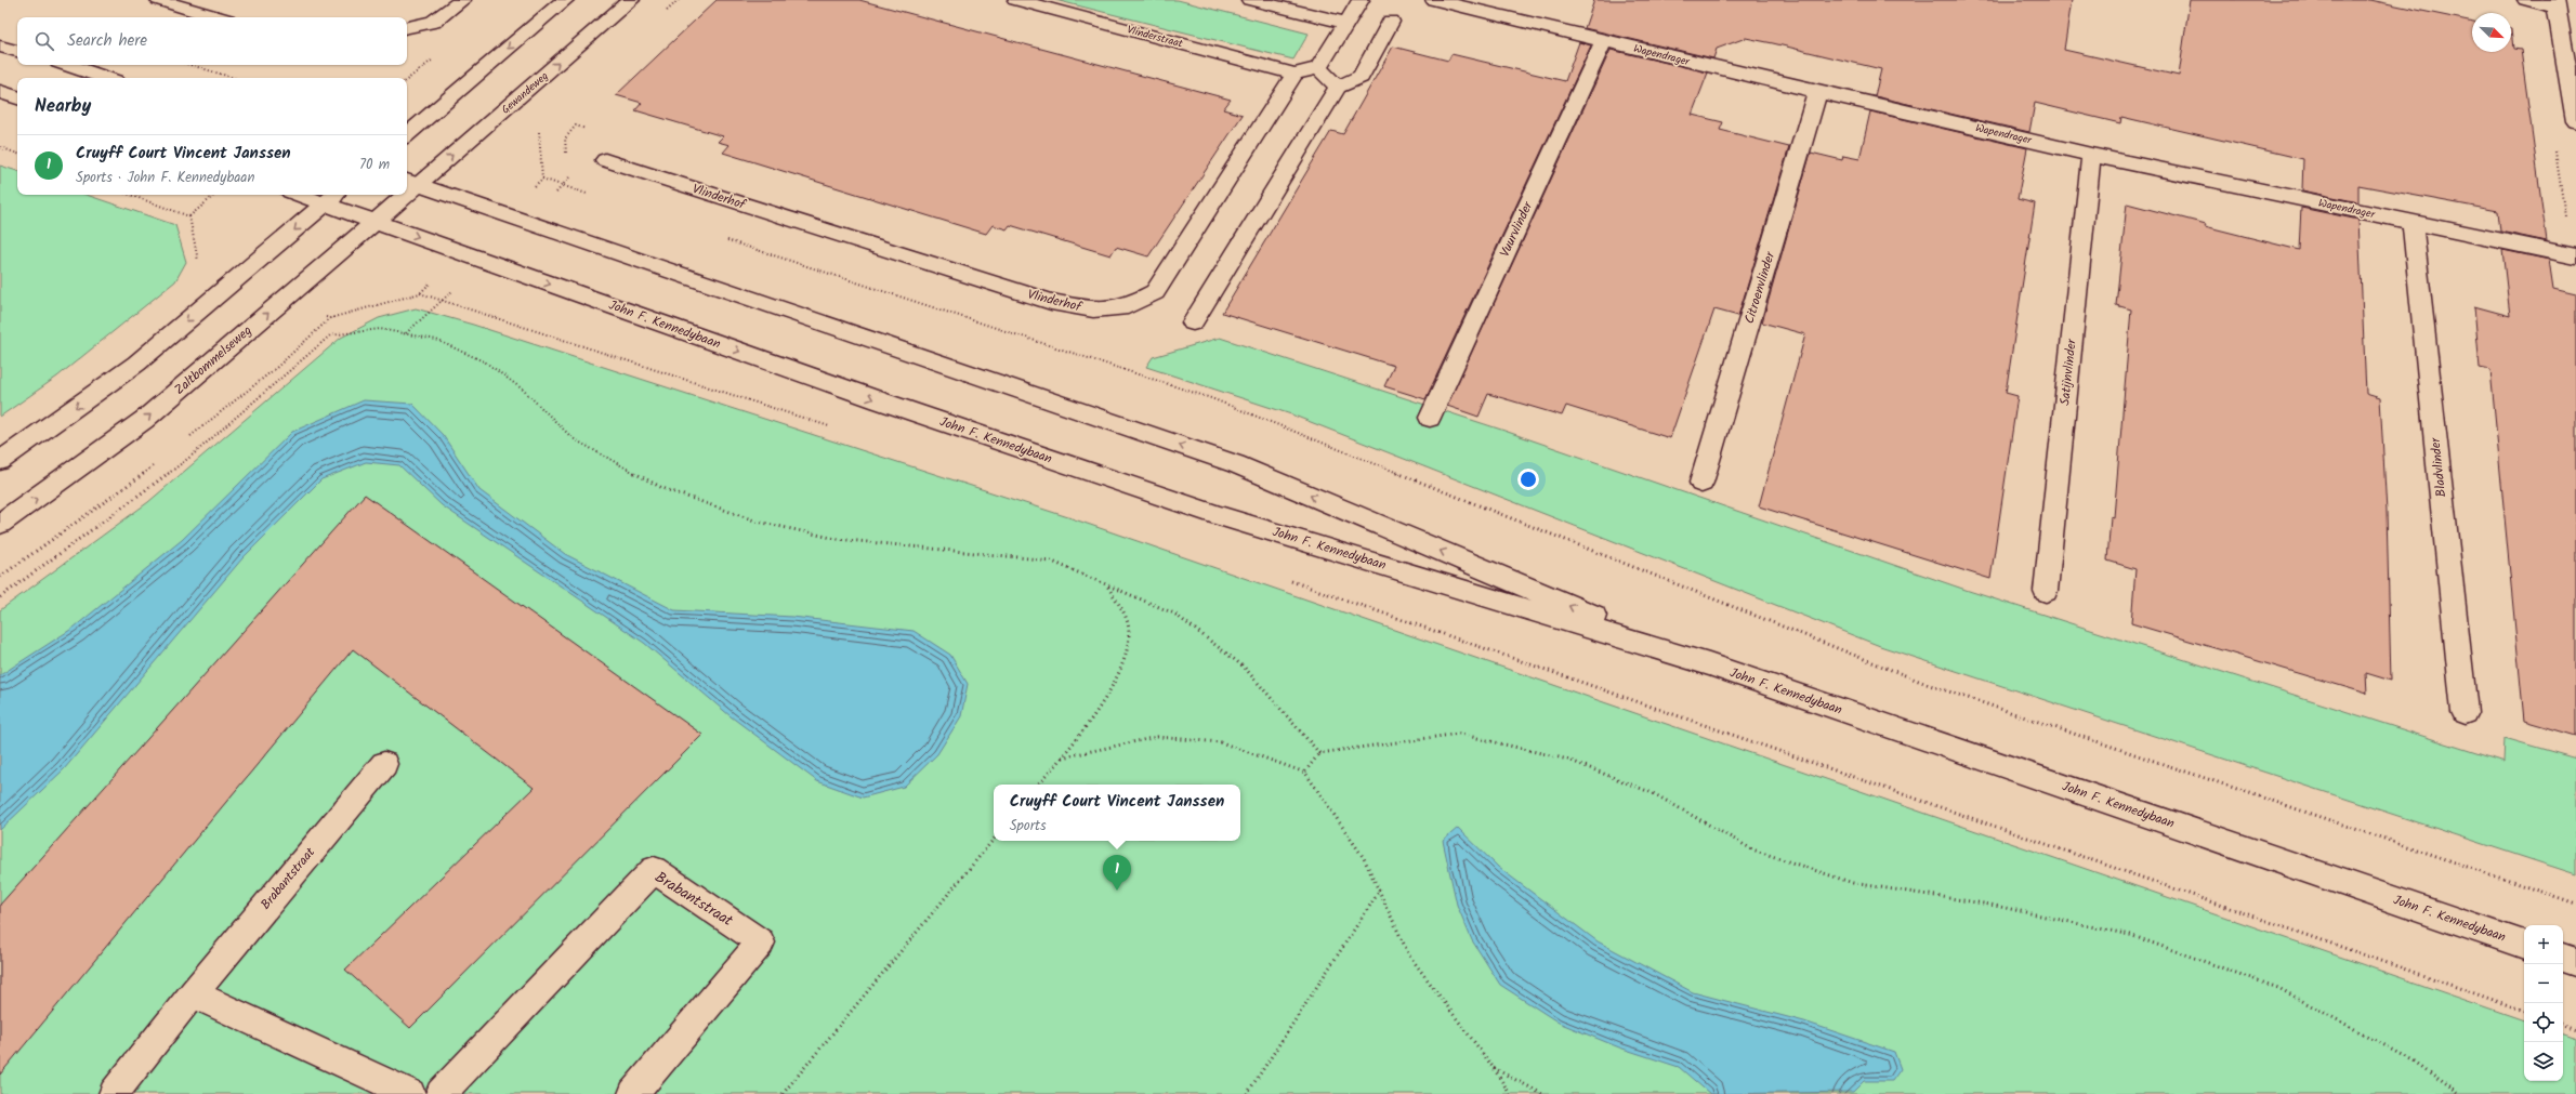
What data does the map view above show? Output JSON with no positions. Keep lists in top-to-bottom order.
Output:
{
  "streets": {
    "street": [
      "Vlinderstraat",
      "Wapendrager",
      "Gewandeweg",
      "Vlinderhof",
      "Vuurvlinder",
      "Citroenvlinder",
      "John F. Kennedybaan",
      "Zaltbommelseweg",
      "Satijnvlinder",
      "Bladvlinder",
      "Brabantstraat"
    ]
  },
  "crossings": [
    ["Vlinderstraat", "Vlinderhof"],
    ["Wapendrager", "Vuurvlinder"],
    ["Wapendrager", "Citroenvlinder"],
    ["Wapendrager", "Satijnvlinder"],
    ["Wapendrager", "Bladvlinder"],
    ["Gewandeweg", "John F. Kennedybaan"],
    ["John F. Kennedybaan", "Zaltbommelseweg"]
  ],
  "north": "bottom right",
  "page": {
    "search": "Search here",
    "heading": "Nearby",
    "list": [
      {
        "mark": "1",
        "name": "Cruyff Court Vincent Janssen",
        "note": "Sports · John F. Kennedybaan",
        "value": "70 m"
      }
    ],
    "popup": ["Cruyff Court Vincent Janssen", "Sports"],
    "pins": "1",
    "map_buttons": ["+", "−"]
  }
}
